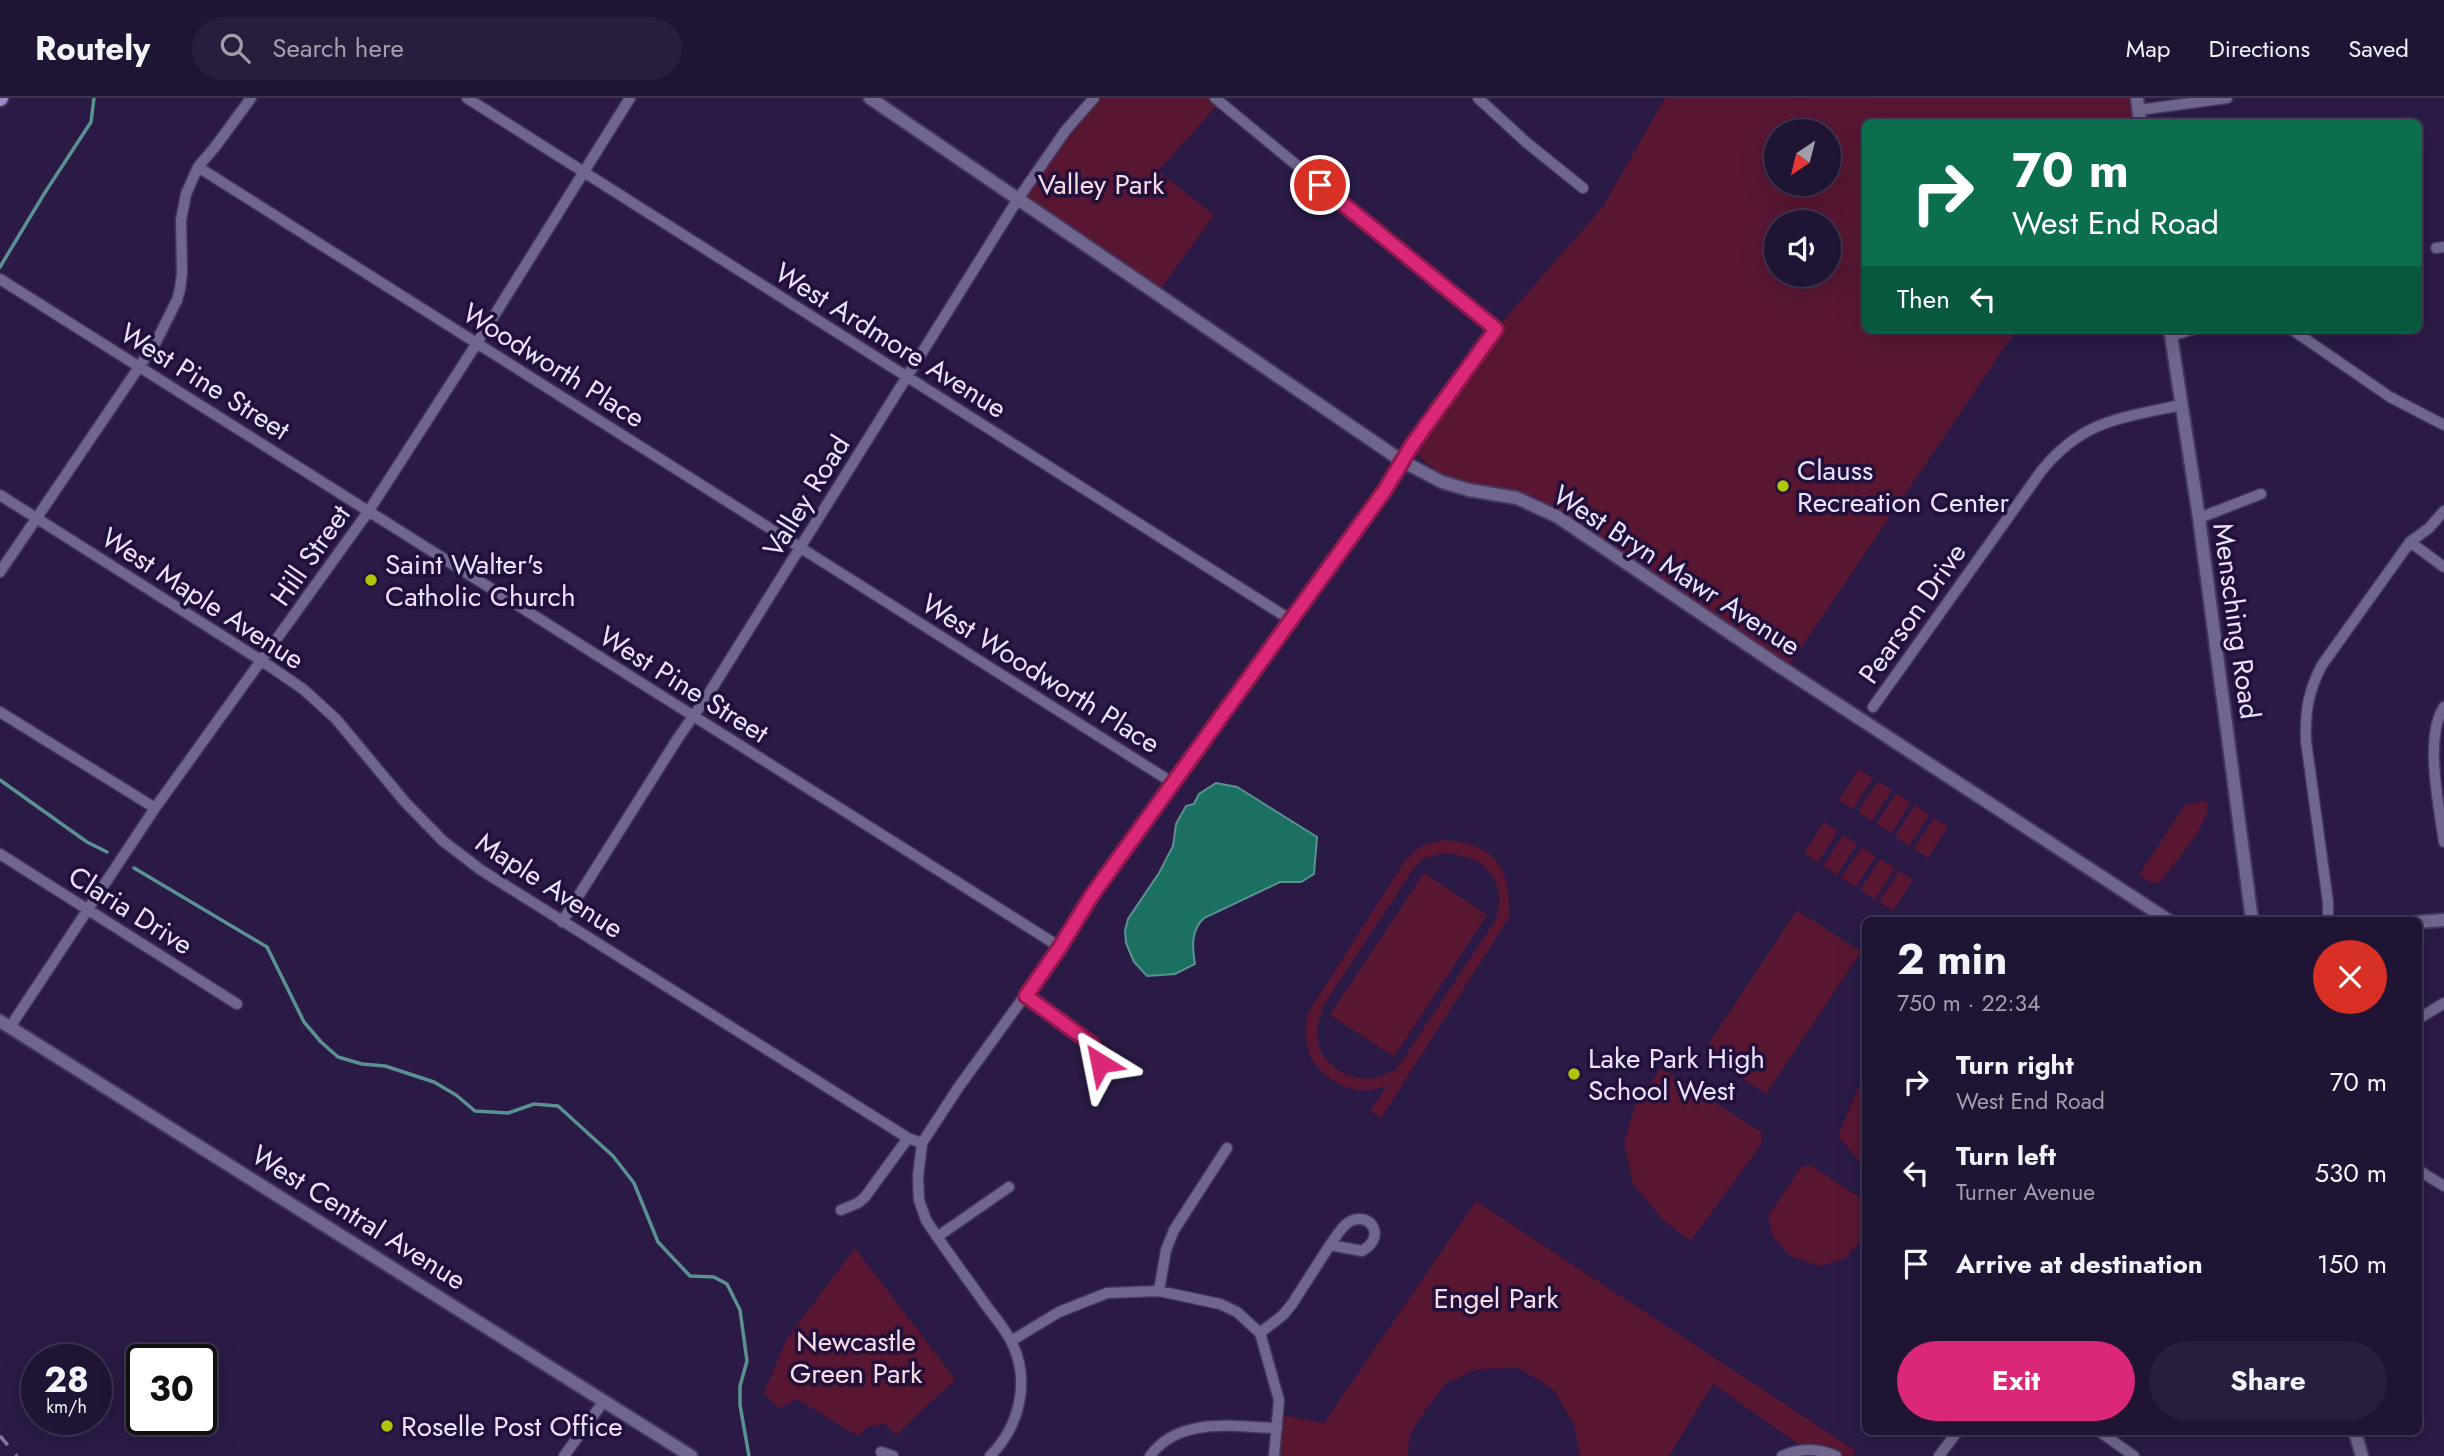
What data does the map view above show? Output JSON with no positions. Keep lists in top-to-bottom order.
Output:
{
  "streets": {
    "street": [
      "West Ardmore Avenue",
      "Woodworth Place",
      "West Pine Street",
      "Valley Road",
      "Hill Street",
      "West Bryn Mawr Avenue",
      "West Maple Avenue",
      "Pearson Drive",
      "Mensching Road",
      "West Woodworth Place",
      "Maple Avenue",
      "Claria Drive",
      "West Central Avenue"
    ]
  },
  "crossings": [
    ["West Ardmore Avenue", "Valley Road"],
    ["West Ardmore Avenue", "Hill Street"],
    ["Woodworth Place", "Valley Road"],
    ["Woodworth Place", "Hill Street"],
    ["Woodworth Place", "West Woodworth Place"],
    ["West Pine Street", "Valley Road"],
    ["West Pine Street", "Hill Street"],
    ["Valley Road", "West Bryn Mawr Avenue"],
    ["Valley Road", "Maple Avenue"],
    ["Hill Street", "West Maple Avenue"],
    ["Hill Street", "Claria Drive"],
    ["Hill Street", "West Central Avenue"],
    ["West Maple Avenue", "Maple Avenue"],
    ["Pearson Drive", "Mensching Road"]
  ],
  "parks": ["Valley Park", "Engel Park", "Newcastle Green Park"],
  "places": [
    "Clauss Recreation Center",
    "Saint Walter's Catholic Church",
    "Lake Park High School West",
    "Roselle Post Office"
  ],
  "north": "bottom left",
  "page": {
    "header": "Routely",
    "search": "Search here",
    "nav": ["Map", "Directions", "Saved"],
    "turn": ["70 m", "West End Road"],
    "then": "Then",
    "heading": ["2 min", "750 m · 22:34"],
    "list": [
      {
        "name": "Turn right",
        "note": "West End Road",
        "value": "70 m"
      },
      {
        "name": "Turn left",
        "note": "Turner Avenue",
        "value": "530 m"
      },
      {
        "name": "Arrive at destination",
        "value": "150 m"
      }
    ],
    "buttons": ["Exit", "Share"],
    "speed": "28 km/h",
    "limit": "30"
  }
}
